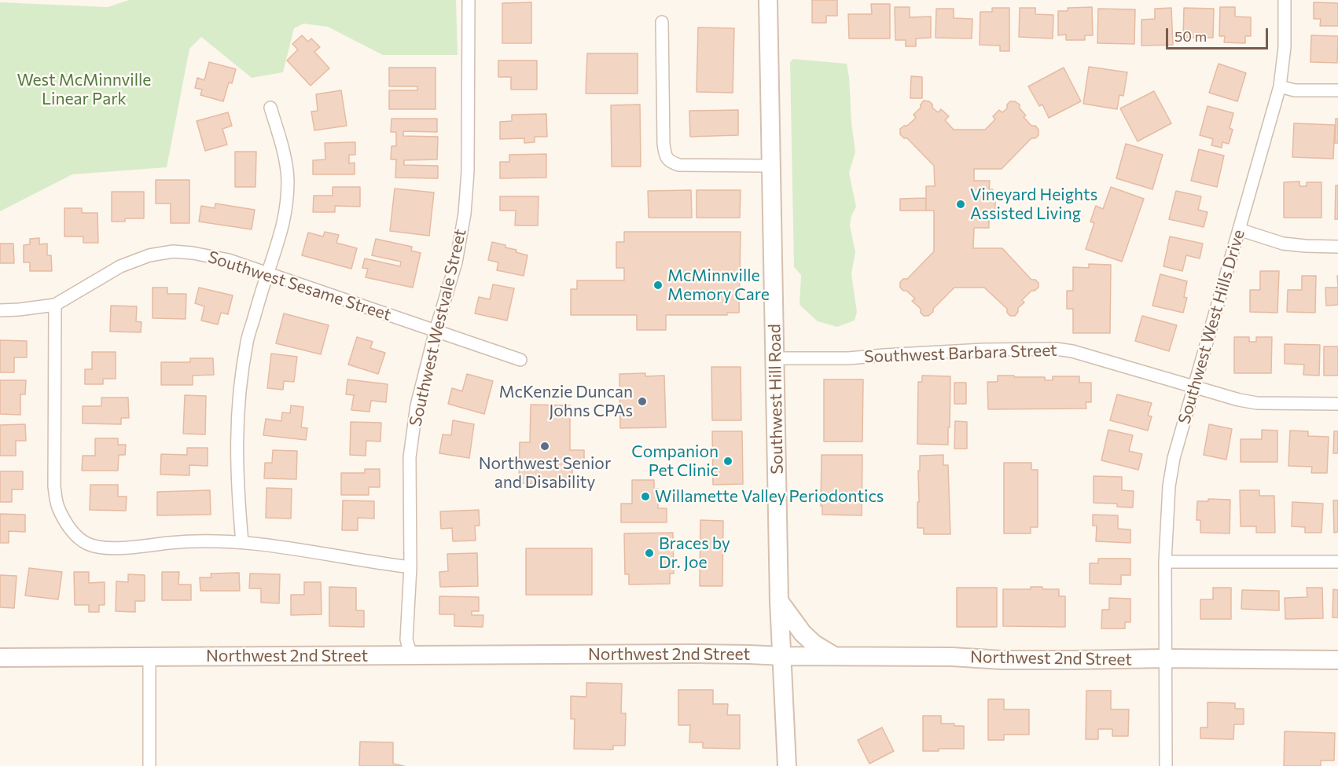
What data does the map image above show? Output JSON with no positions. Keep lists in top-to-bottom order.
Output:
{
  "streets": {
    "street": [
      "Southwest Sesame Street",
      "Southwest West Hills Drive",
      "Southwest Westvale Street",
      "Southwest Barbara Street",
      "Southwest Hill Road",
      "Northwest 2nd Street"
    ]
  },
  "crossings": [
    ["Southwest Sesame Street", "Southwest Westvale Street"],
    ["Southwest West Hills Drive", "Southwest Barbara Street"],
    ["Southwest West Hills Drive", "Northwest 2nd Street"],
    ["Southwest Westvale Street", "Northwest 2nd Street"],
    ["Southwest Barbara Street", "Southwest Hill Road"],
    ["Southwest Hill Road", "Northwest 2nd Street"]
  ],
  "parks": ["West McMinnville Linear Park"],
  "places": [
    "Vineyard Heights Assisted Living",
    "McMinnville Memory Care",
    "McKenzie Duncan Johns CPAs",
    "Northwest Senior and Disability",
    "Companion Pet Clinic",
    "Willamette Valley Periodontics",
    "Braces by Dr. Joe"
  ],
  "scale_bar": "50 m"
}
